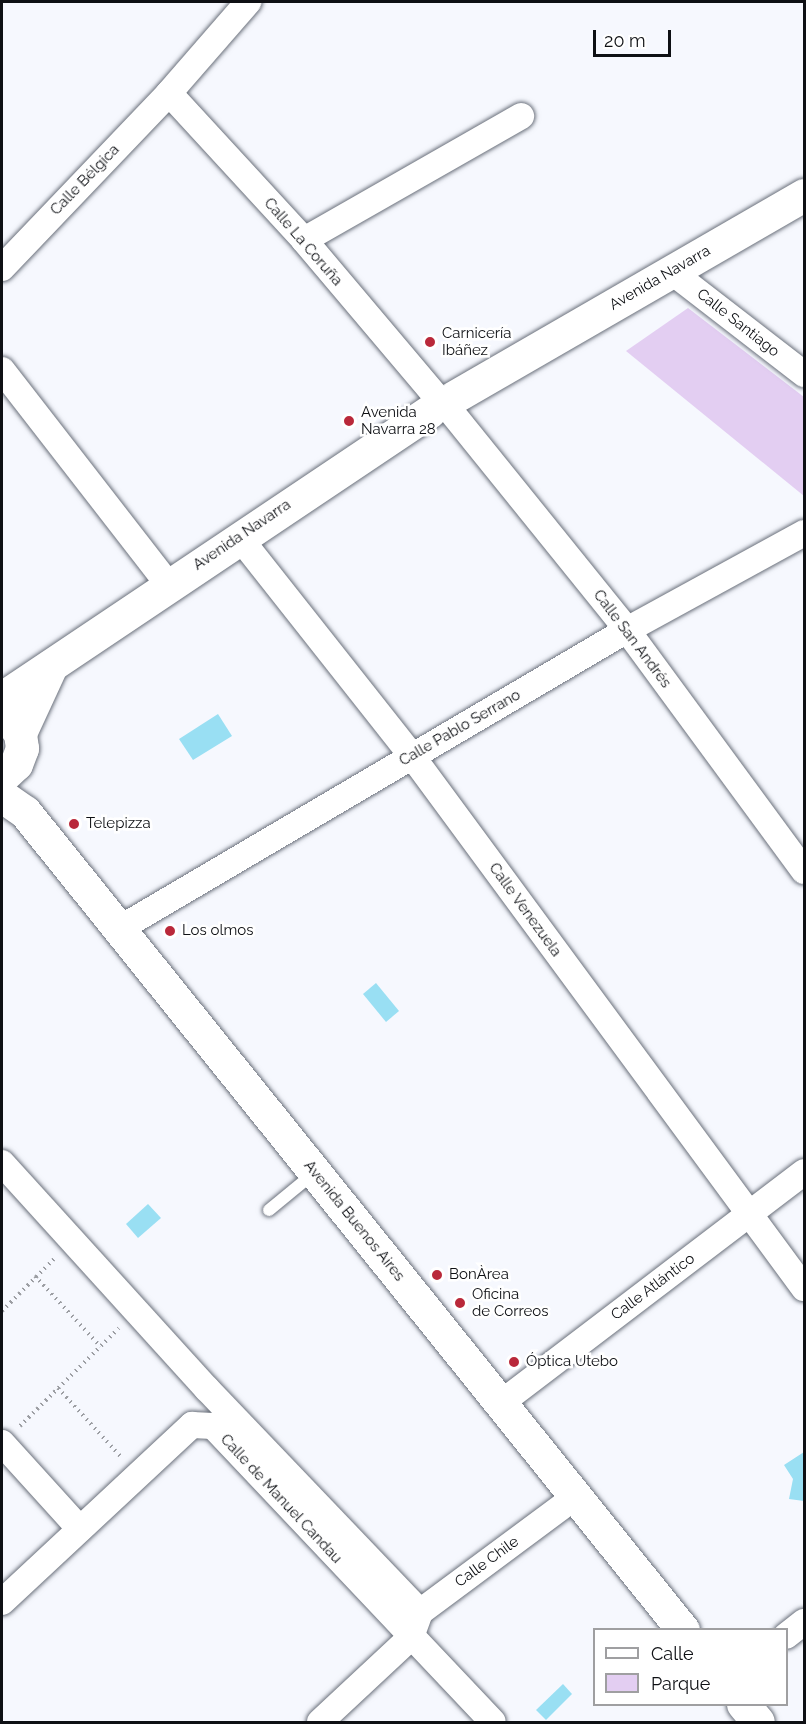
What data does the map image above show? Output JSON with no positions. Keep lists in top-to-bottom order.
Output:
{
  "streets": {
    "street": [
      "Calle Bélgica",
      "Calle La Coruña",
      "Avenida Navarra",
      "Calle Santiago",
      "Calle San Andrés",
      "Calle Pablo Serrano",
      "Calle Venezuela",
      "Avenida Buenos Aires",
      "Calle Atlántico",
      "Calle de Manuel Candau",
      "Calle Chile"
    ]
  },
  "crossings": [
    ["Calle Bélgica", "Calle La Coruña"],
    ["Calle La Coruña", "Avenida Navarra"],
    ["Calle La Coruña", "Calle San Andrés"],
    ["Avenida Navarra", "Calle Santiago"],
    ["Avenida Navarra", "Calle San Andrés"],
    ["Avenida Navarra", "Calle Venezuela"],
    ["Calle San Andrés", "Calle Pablo Serrano"],
    ["Calle Pablo Serrano", "Calle Venezuela"],
    ["Calle Pablo Serrano", "Avenida Buenos Aires"],
    ["Calle Venezuela", "Calle Atlántico"],
    ["Avenida Buenos Aires", "Calle Atlántico"],
    ["Avenida Buenos Aires", "Calle Chile"]
  ],
  "places": [
    "Carnicería Ibáñez",
    "Avenida Navarra 28",
    "Telepizza",
    "Los olmos",
    "BonÀrea",
    "Oficina de Correos",
    "Óptica Utebo"
  ],
  "legend": ["Calle", "Parque"],
  "scale_bar": "20 m"
}
